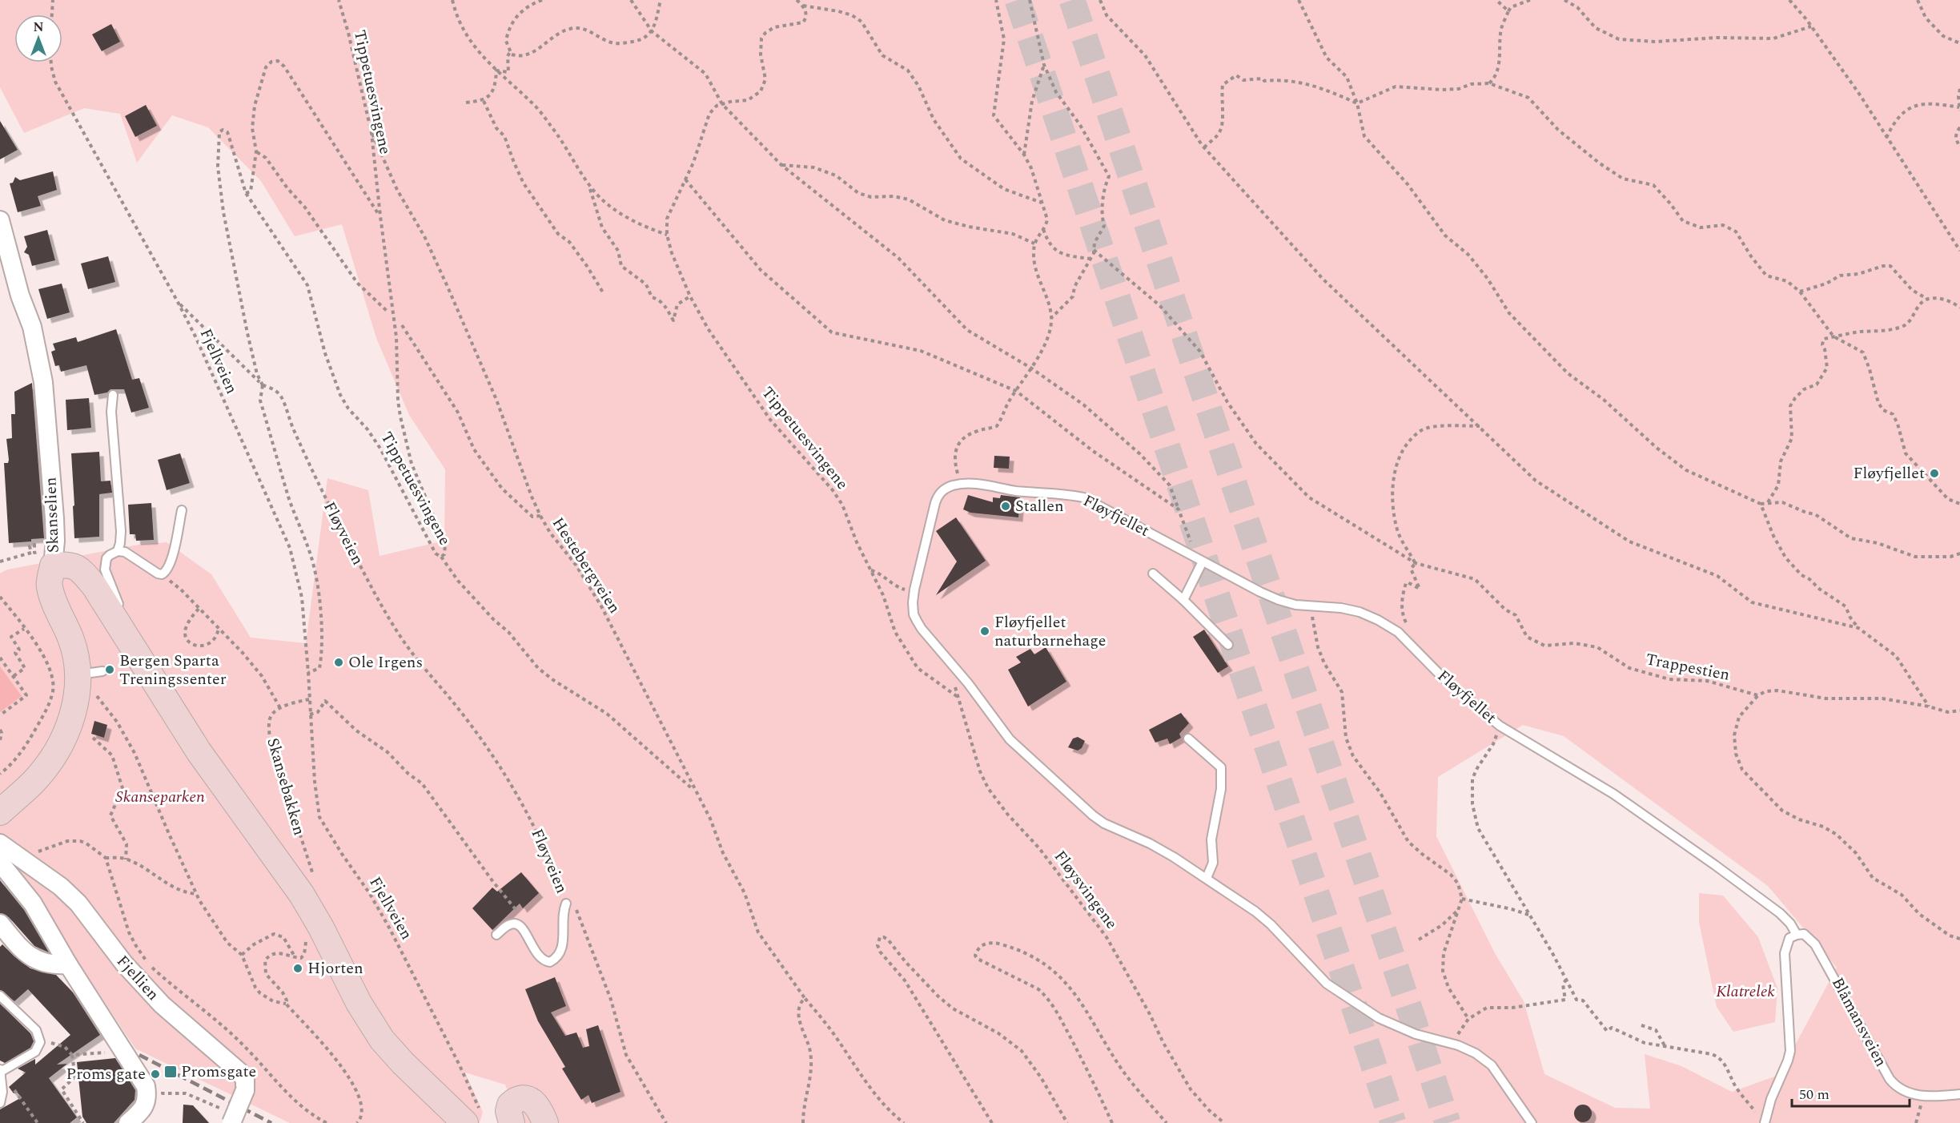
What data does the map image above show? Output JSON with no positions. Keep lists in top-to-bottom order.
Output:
{
  "streets": {
    "street": ["Skanselien", "Fjellien"],
    "lane": ["Fløyfjellet", "Fløyveien", "Blåmansveien"],
    "path": [
      "Tippetuesvingene",
      "Fjellveien",
      "Hestebergveien",
      "Trappestien",
      "Skansebakken",
      "Fløysvingene"
    ]
  },
  "crossings": [
    ["Tippetuesvingene", "Fløyveien"],
    ["Tippetuesvingene", "Hestebergveien"],
    ["Tippetuesvingene", "Fløysvingene"],
    ["Fjellveien", "Fløyveien"],
    ["Fløyfjellet", "Fløysvingene"],
    ["Fløyfjellet", "Blåmansveien"]
  ],
  "parks": ["Skanseparken", "Klatrelek"],
  "places": {
    "other": [
      "Fløyfjellet",
      "Stallen",
      "Fløyfjellet naturbarnehage",
      "Ole Irgens",
      "Bergen Sparta Treningssenter",
      "Hjorten",
      "Proms gate"
    ],
    "transit": ["Promsgate"]
  },
  "scale_bar": "50 m",
  "north": "top"
}
